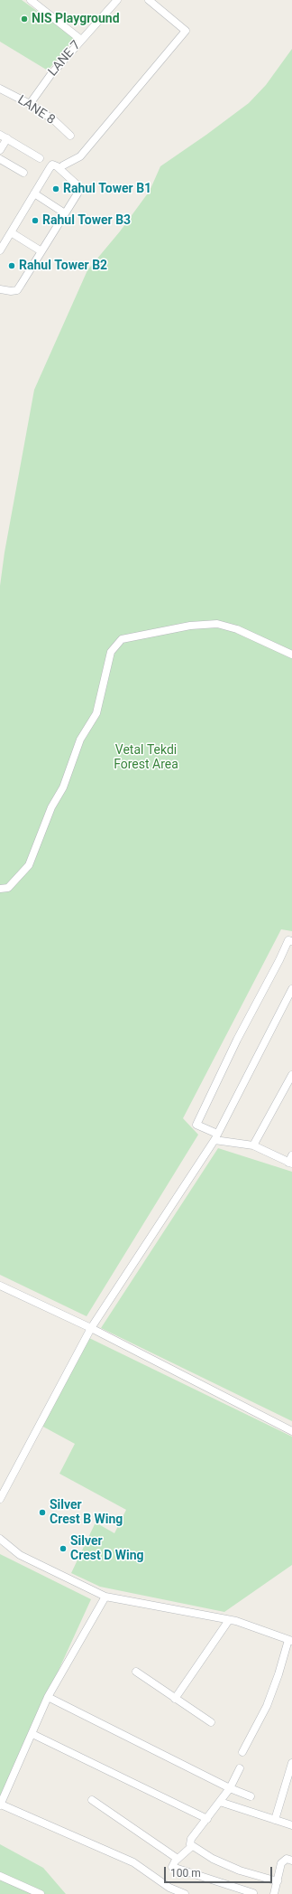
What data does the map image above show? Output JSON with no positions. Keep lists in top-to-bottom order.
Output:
{
  "streets": {
    "street": ["LANE 7", "LANE 8"]
  },
  "crossings": [
    ["LANE 7", "LANE 8"]
  ],
  "parks": ["Vetal Tekdi Forest Area"],
  "places": [
    "NIS Playground",
    "Rahul Tower B1",
    "Rahul Tower B3",
    "Rahul Tower B2",
    "Silver Crest B Wing",
    "Silver Crest D Wing"
  ],
  "scale_bar": "100 m"
}
